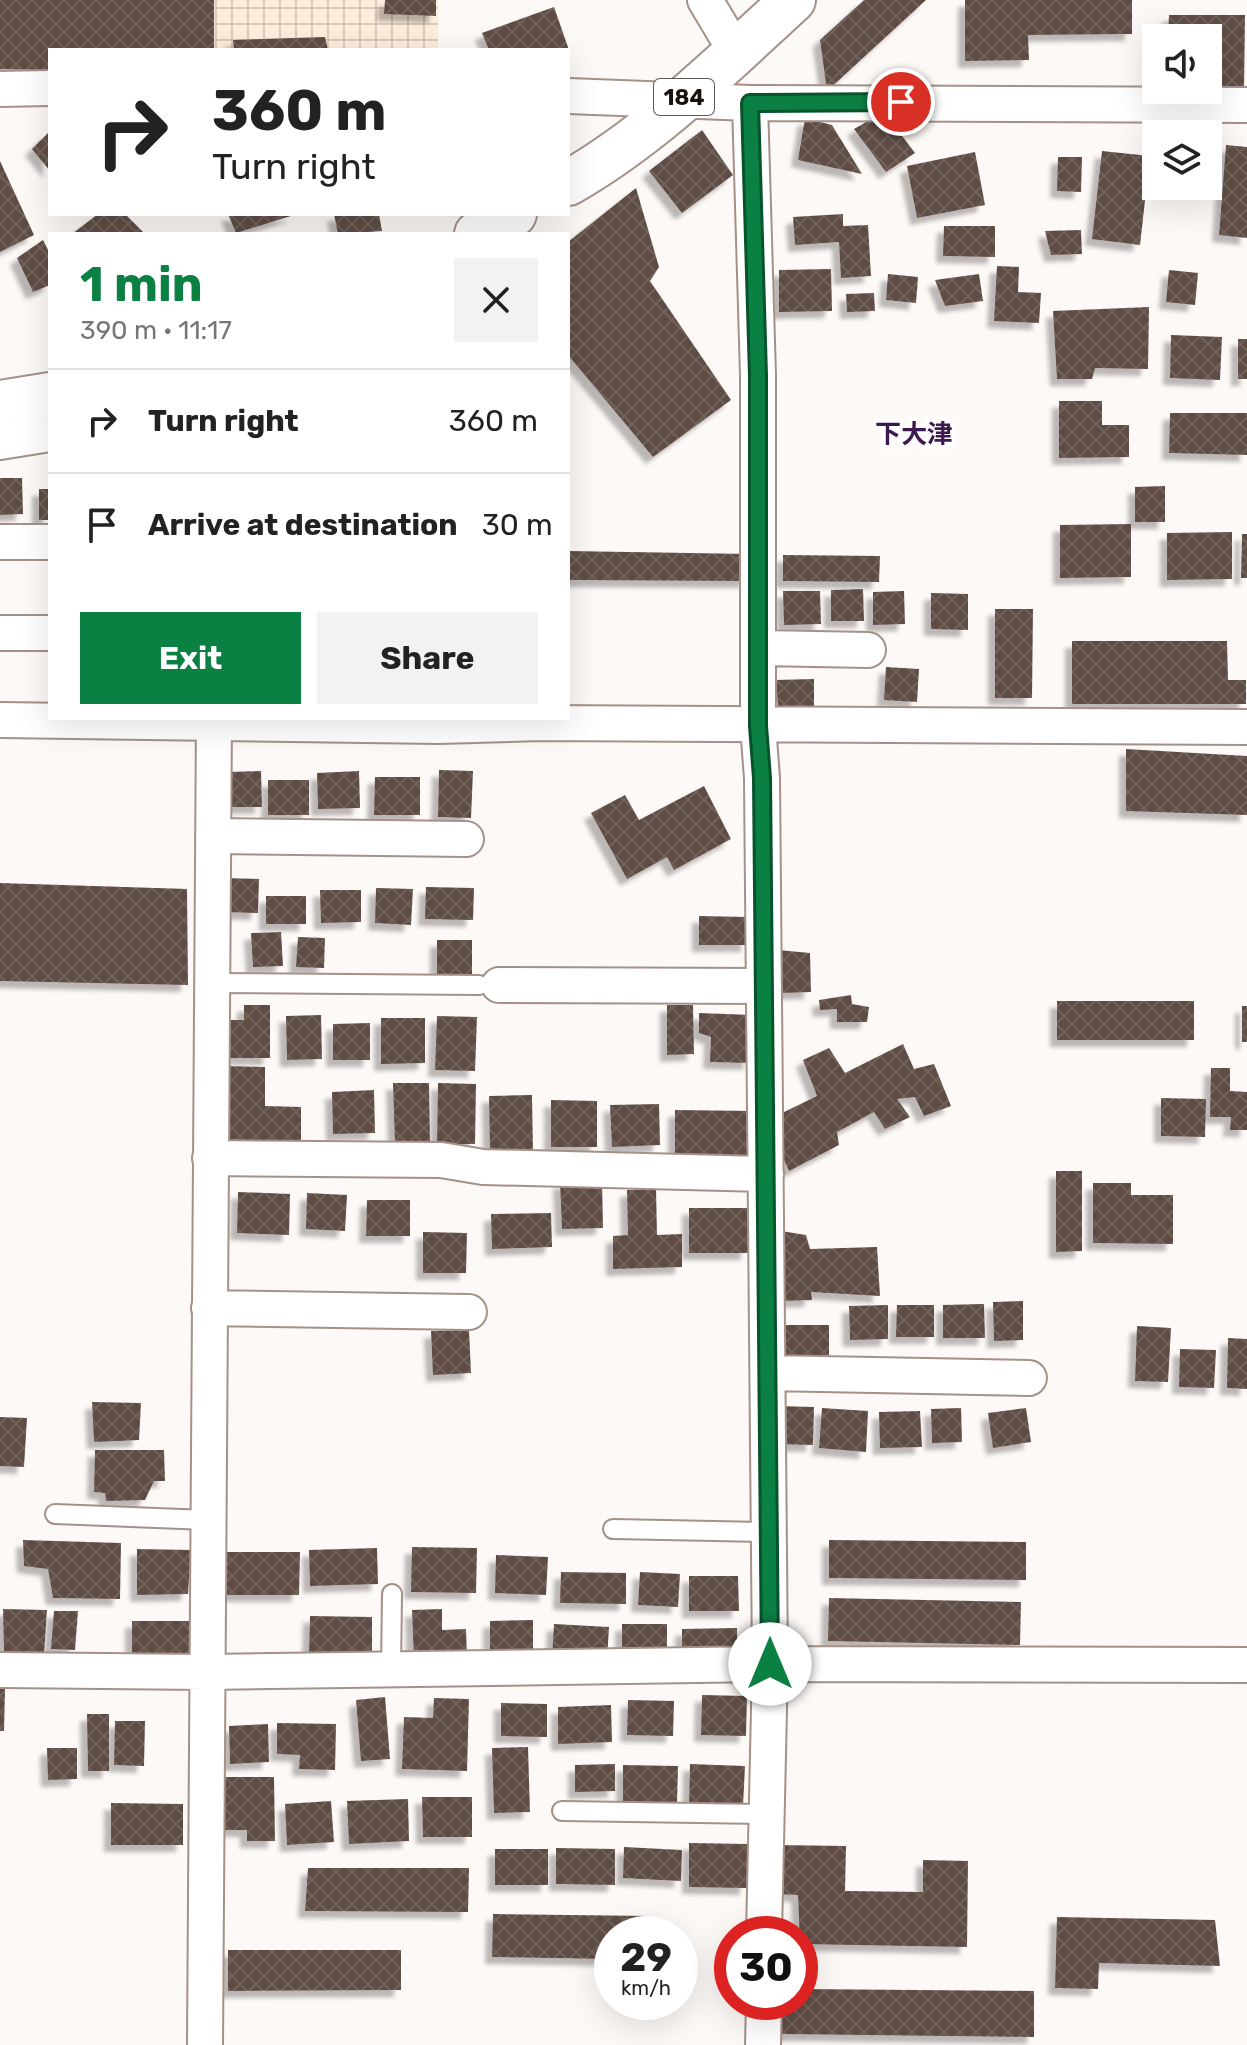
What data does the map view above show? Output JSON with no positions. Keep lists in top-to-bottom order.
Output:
{
  "streets": {
    "highway": ["184"]
  },
  "districts": ["下大津"],
  "page": {
    "turn": ["360 m", "Turn right"],
    "heading": ["1 min", "390 m · 11:17"],
    "list": [
      {
        "name": "Turn right",
        "value": "360 m"
      },
      {
        "name": "Arrive at destination",
        "value": "30 m"
      }
    ],
    "buttons": ["Exit", "Share"],
    "speed": "29 km/h",
    "limit": "30"
  }
}
